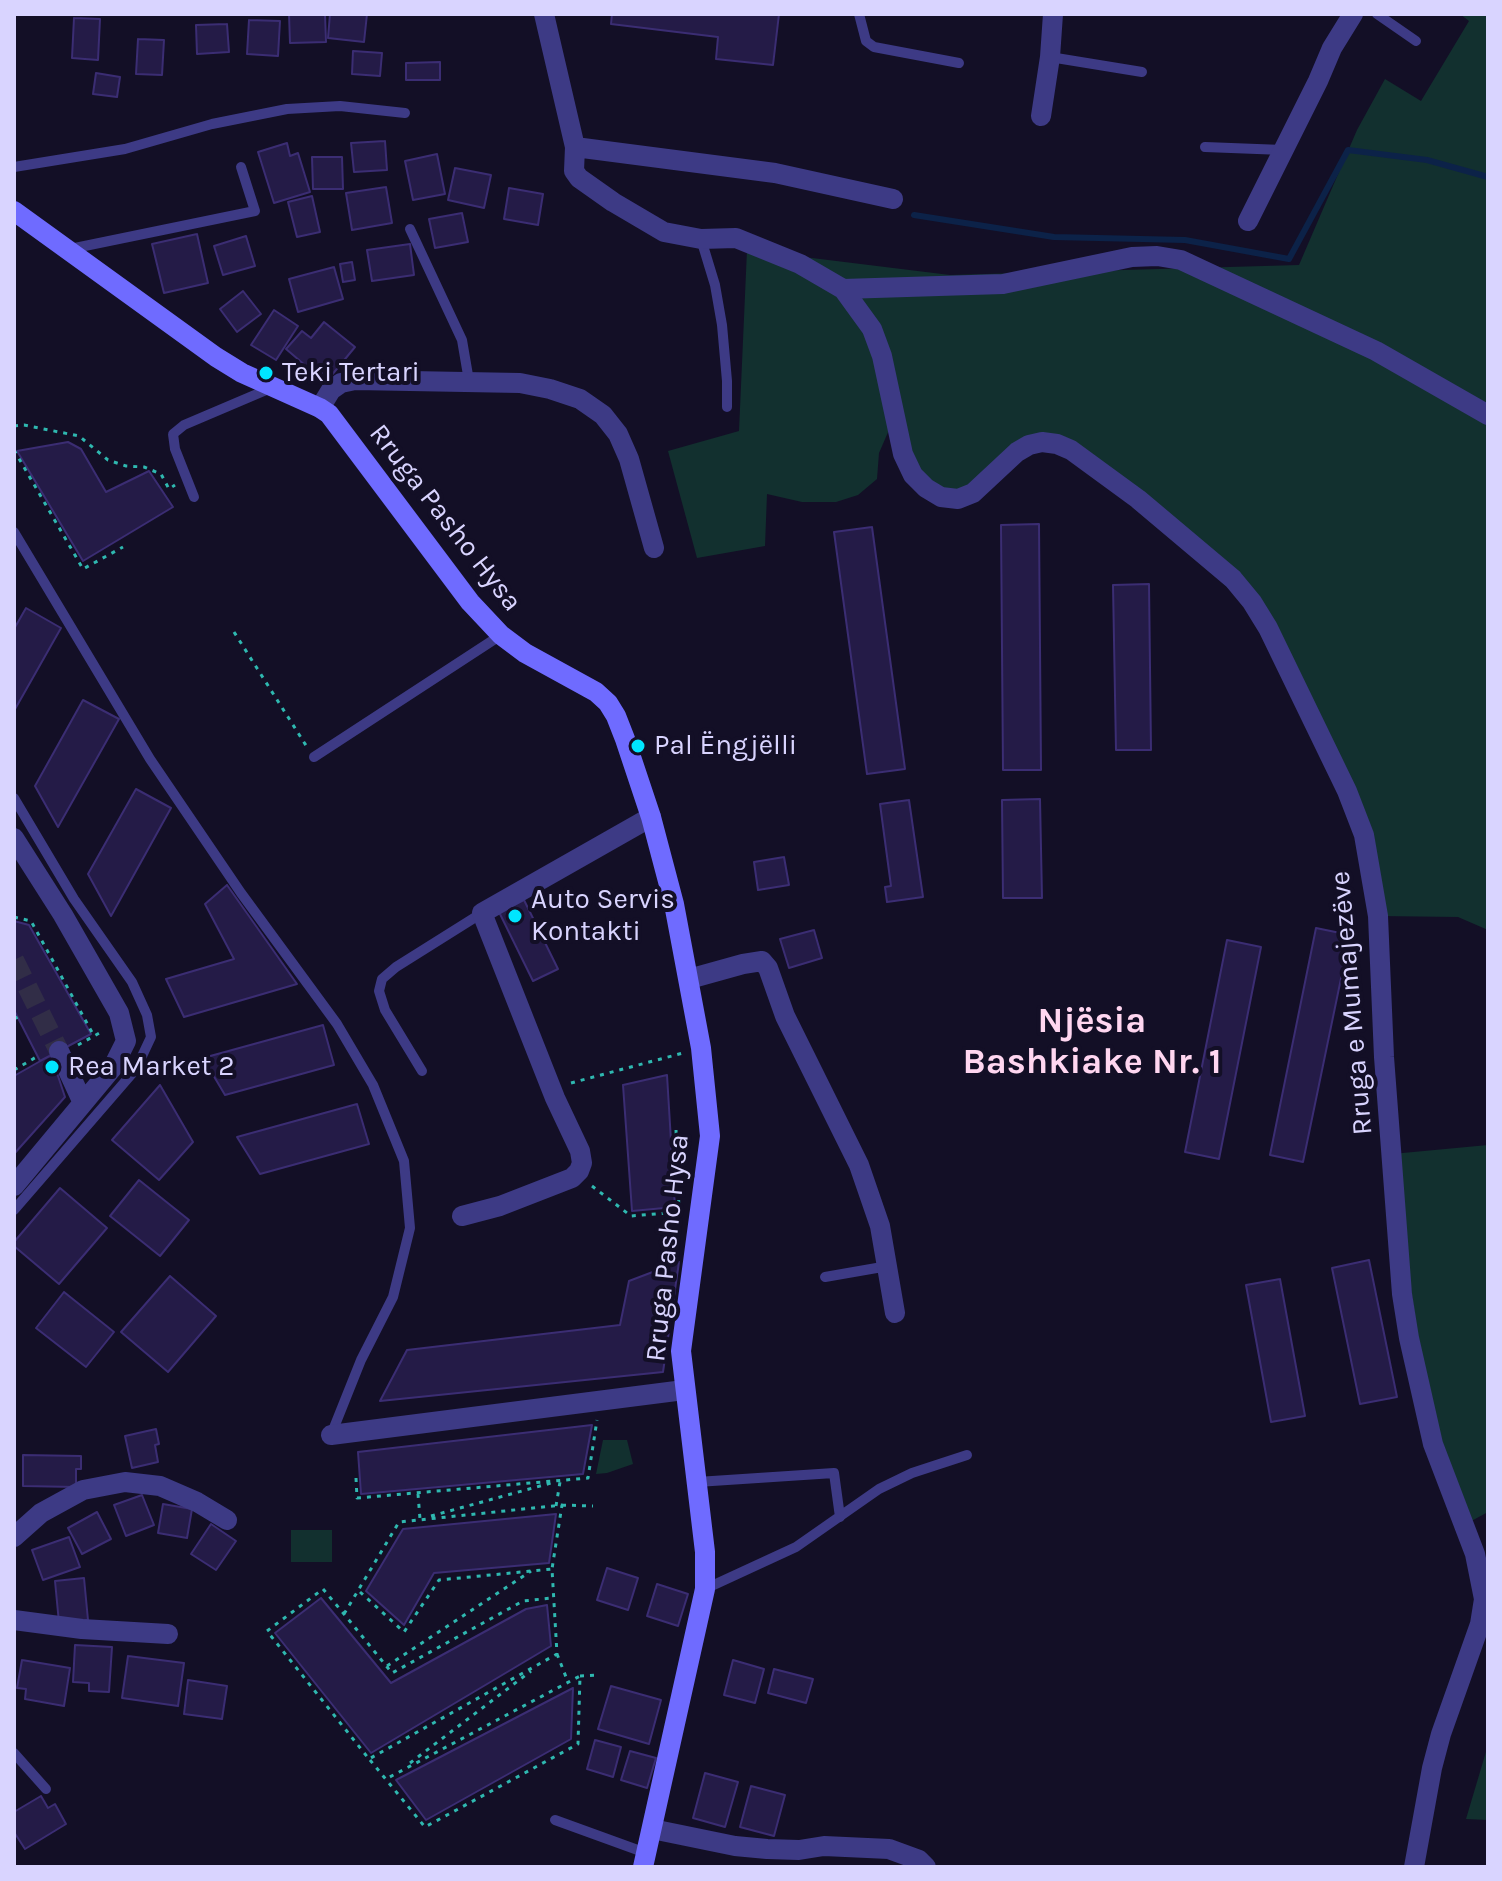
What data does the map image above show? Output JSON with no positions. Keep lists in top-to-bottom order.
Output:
{
  "streets": {
    "main road": ["Rruga Pasho Hysa"],
    "street": ["Rruga e Mumajezëve"]
  },
  "districts": ["Njësia Bashkiake Nr. 1"],
  "places": [
    "Teki Tertari",
    "Pal Ëngjëlli",
    "Auto Servis Kontakti",
    "Rea Market 2"
  ]
}
